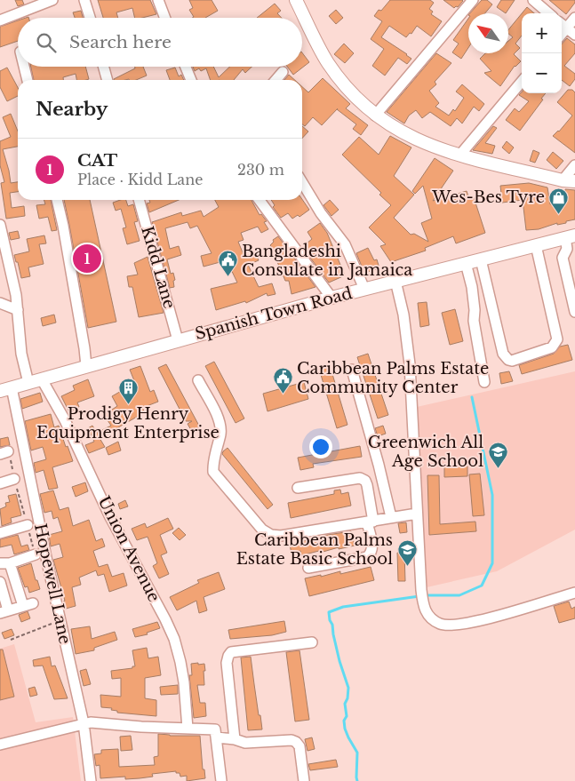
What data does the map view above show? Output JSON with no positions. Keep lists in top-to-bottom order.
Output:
{
  "streets": {
    "main road": ["Spanish Town Road"],
    "street": ["Kidd Lane", "Union Avenue", "Hopewell Lane"]
  },
  "crossings": [
    ["Kidd Lane", "Spanish Town Road"],
    ["Spanish Town Road", "Union Avenue"],
    ["Spanish Town Road", "Hopewell Lane"]
  ],
  "places": {
    "shop": ["Wes-Bes Tyre"],
    "public building": ["Bangladeshi Consulate in Jamaica", "Caribbean Palms Estate Community Center"],
    "building": ["Prodigy Henry Equipment Enterprise"],
    "school or university": ["Greenwich All Age School", "Caribbean Palms Estate Basic School"]
  },
  "north": "top left",
  "page": {
    "map_buttons": ["+", "−"],
    "search": "Search here",
    "heading": "Nearby",
    "list": [
      {
        "mark": "1",
        "name": "CAT",
        "note": "Place · Kidd Lane",
        "value": "230 m"
      }
    ],
    "pins": "1"
  }
}
